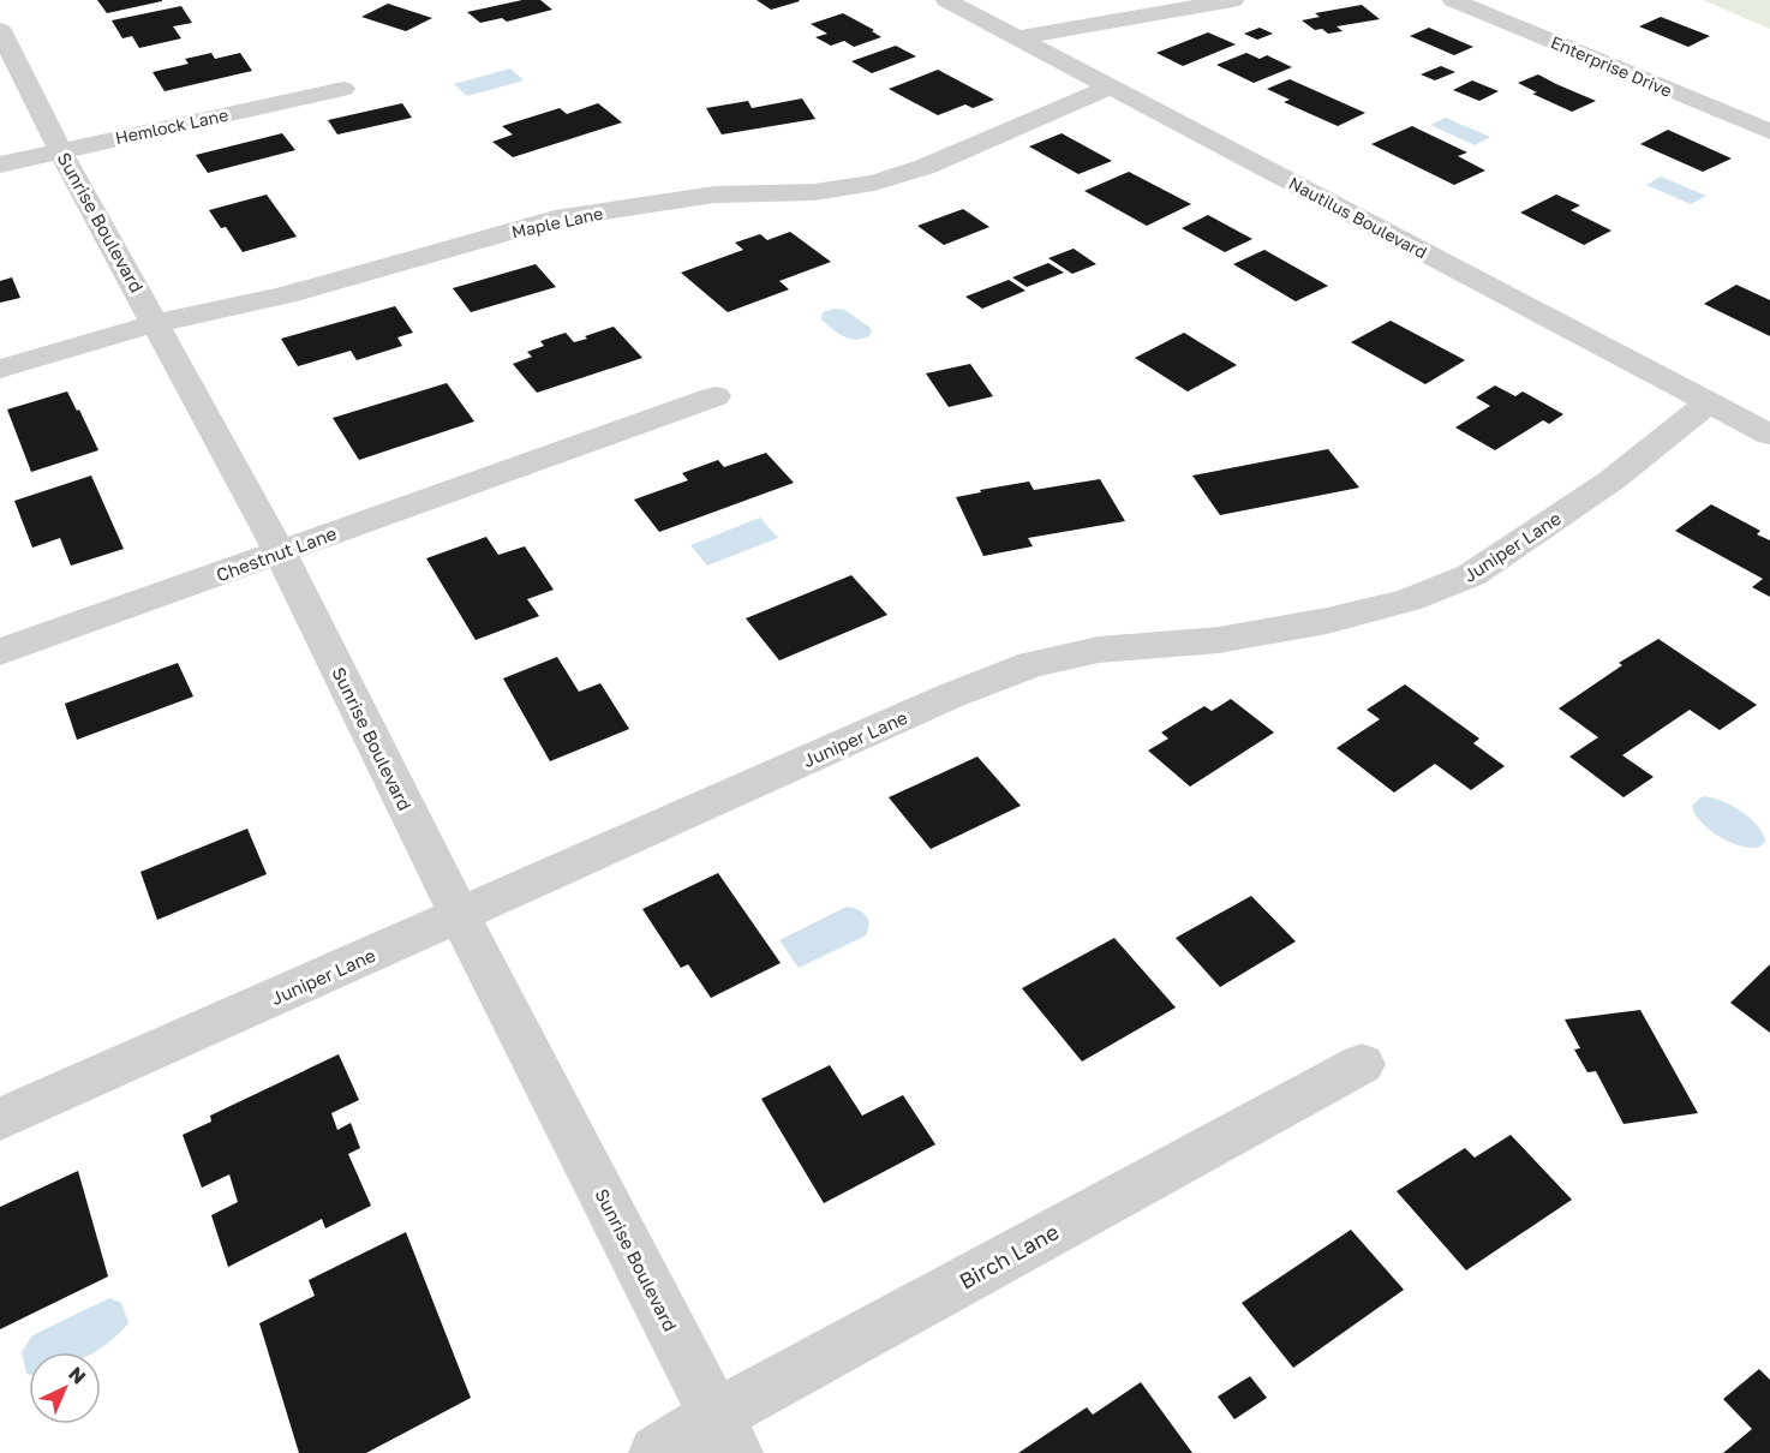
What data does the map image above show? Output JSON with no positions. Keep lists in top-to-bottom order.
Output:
{
  "streets": {
    "street": [
      "Enterprise Drive",
      "Hemlock Lane",
      "Nautilus Boulevard",
      "Sunrise Boulevard",
      "Maple Lane",
      "Juniper Lane",
      "Chestnut Lane",
      "Birch Lane"
    ]
  },
  "crossings": [
    ["Hemlock Lane", "Sunrise Boulevard"],
    ["Nautilus Boulevard", "Maple Lane"],
    ["Nautilus Boulevard", "Juniper Lane"],
    ["Sunrise Boulevard", "Maple Lane"],
    ["Sunrise Boulevard", "Juniper Lane"],
    ["Sunrise Boulevard", "Chestnut Lane"],
    ["Sunrise Boulevard", "Birch Lane"]
  ],
  "north": "top right"
}
